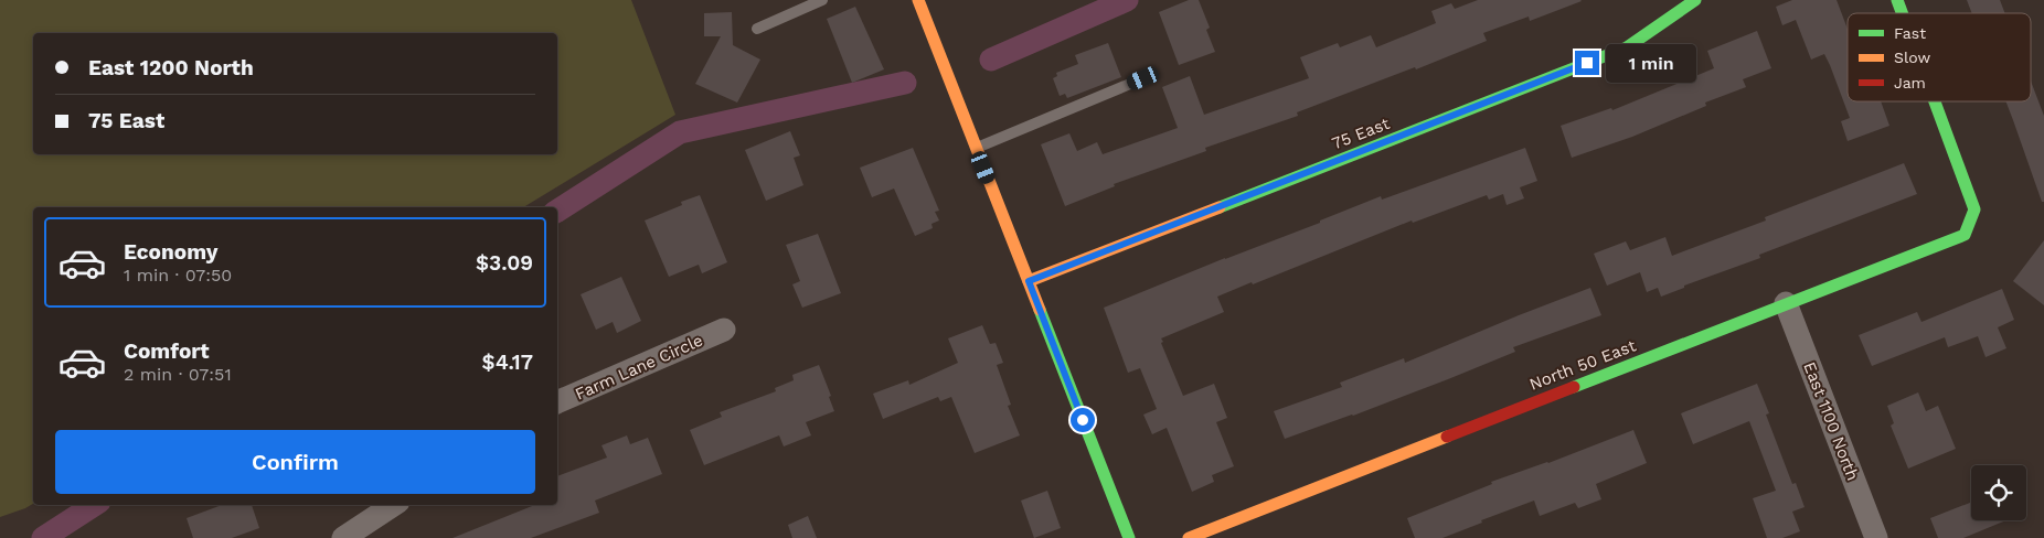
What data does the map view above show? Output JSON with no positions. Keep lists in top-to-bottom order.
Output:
{
  "streets": {
    "street": [
      "75 East",
      "North 50 East",
      "Farm Lane Circle",
      "East 1100 North"
    ]
  },
  "crossings": [
    ["North 50 East", "East 1100 North"]
  ],
  "legend": ["Fast", "Slow", "Jam"],
  "page": {
    "banner": ["East 1200 North", "75 East"],
    "bubble": "1 min",
    "list": [
      {
        "name": "Economy",
        "note": "1 min · 07:50",
        "value": "$3.09"
      },
      {
        "name": "Comfort",
        "note": "2 min · 07:51",
        "value": "$4.17"
      }
    ],
    "buttons": "Confirm"
  }
}
